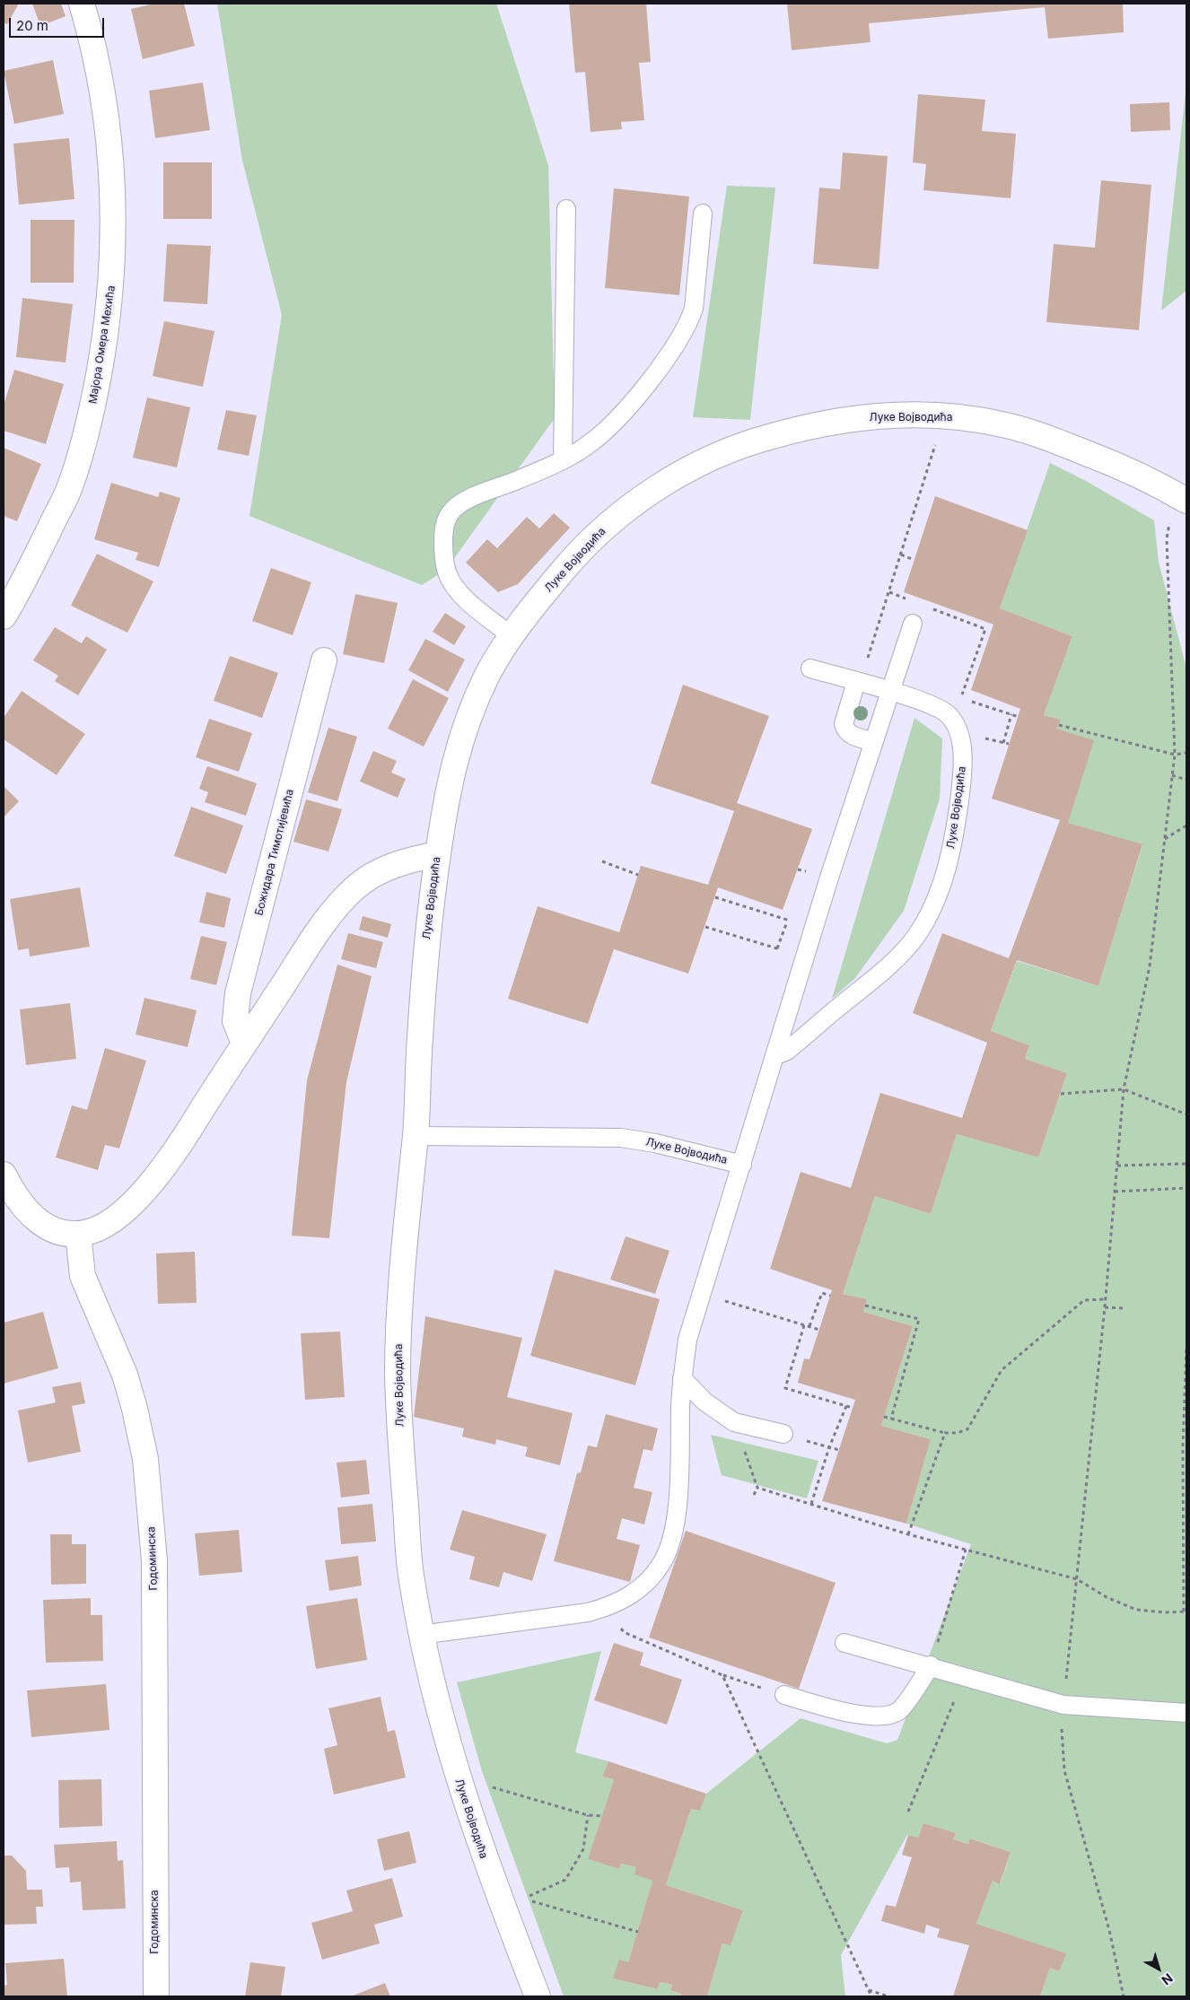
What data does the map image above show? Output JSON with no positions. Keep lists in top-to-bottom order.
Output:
{
  "streets": {
    "street": [
      "Мајора Омера Мехића",
      "Луке Војводића",
      "Божидара Тимотијевића",
      "Годоминска"
    ]
  },
  "scale_bar": "20 m",
  "north": "bottom right"
}
